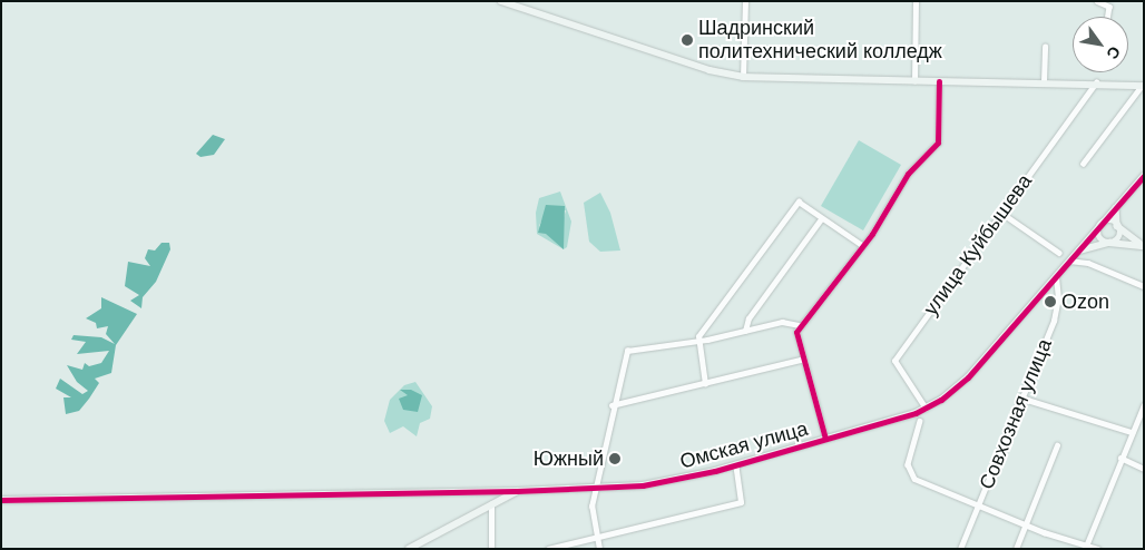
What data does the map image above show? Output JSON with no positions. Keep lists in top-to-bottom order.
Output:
{
  "streets": {
    "street": ["улица Куйбышева", "Совхозная улица", "Омская улица"]
  },
  "crossings": [
    ["улица Куйбышева", "Омская улица"],
    ["Совхозная улица", "Омская улица"]
  ],
  "places": ["Шадринский политехнический колледж", "Ozon", "Южный"],
  "north": "bottom right"
}
